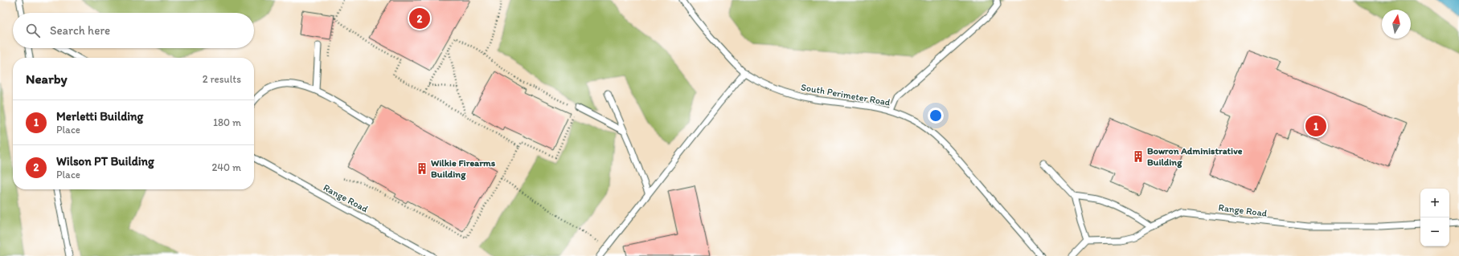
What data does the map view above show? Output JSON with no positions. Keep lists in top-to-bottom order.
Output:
{
  "streets": {
    "lane": ["South Perimeter Road", "Range Road"]
  },
  "places": {
    "building": ["Bowron Administrative Building", "Wilkie Firearms Building"]
  },
  "north": "top",
  "page": {
    "pins": ["2", "1"],
    "search": "Search here",
    "heading": ["Nearby", "2 results"],
    "list": [
      {
        "mark": "1",
        "name": "Merletti Building",
        "note": "Place",
        "value": "180 m"
      },
      {
        "mark": "2",
        "name": "Wilson PT Building",
        "note": "Place",
        "value": "240 m"
      }
    ],
    "map_buttons": ["+", "−"]
  }
}
